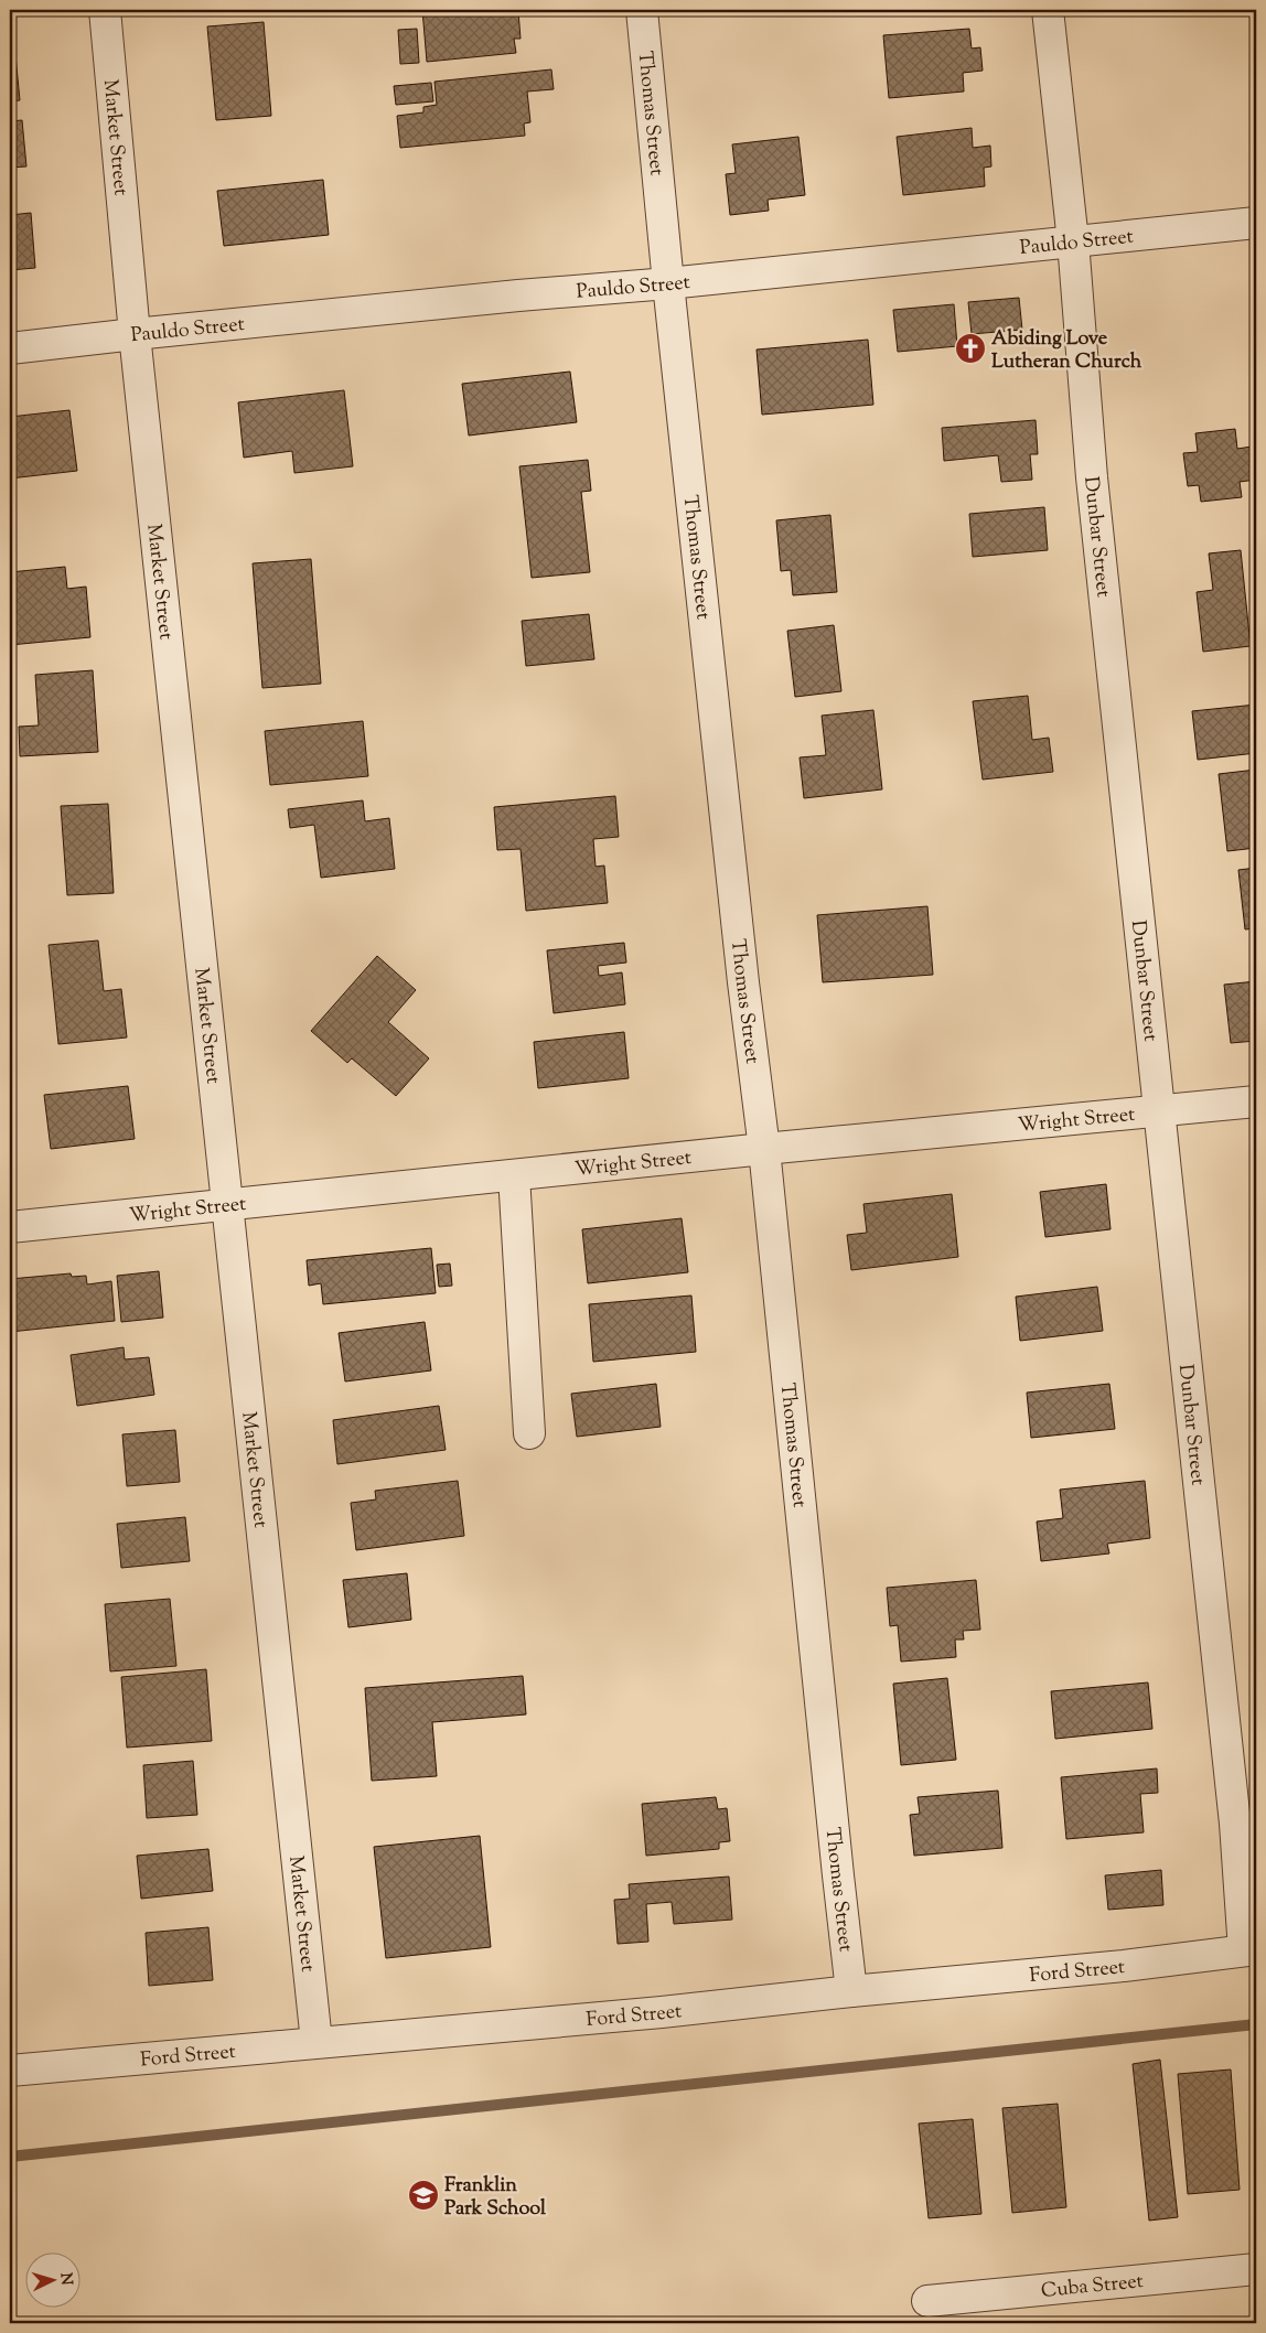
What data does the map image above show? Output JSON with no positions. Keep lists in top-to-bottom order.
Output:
{
  "streets": {
    "street": [
      "Thomas Street",
      "Market Street",
      "Pauldo Street",
      "Dunbar Street",
      "Wright Street",
      "Ford Street",
      "Cuba Street"
    ]
  },
  "crossings": [
    ["Thomas Street", "Pauldo Street"],
    ["Thomas Street", "Wright Street"],
    ["Thomas Street", "Ford Street"],
    ["Market Street", "Pauldo Street"],
    ["Market Street", "Wright Street"],
    ["Market Street", "Ford Street"],
    ["Pauldo Street", "Dunbar Street"],
    ["Dunbar Street", "Wright Street"],
    ["Dunbar Street", "Ford Street"]
  ],
  "places": {
    "church": ["Abiding Love Lutheran Church"],
    "school or university": ["Franklin Park School"]
  },
  "north": "right"
}
